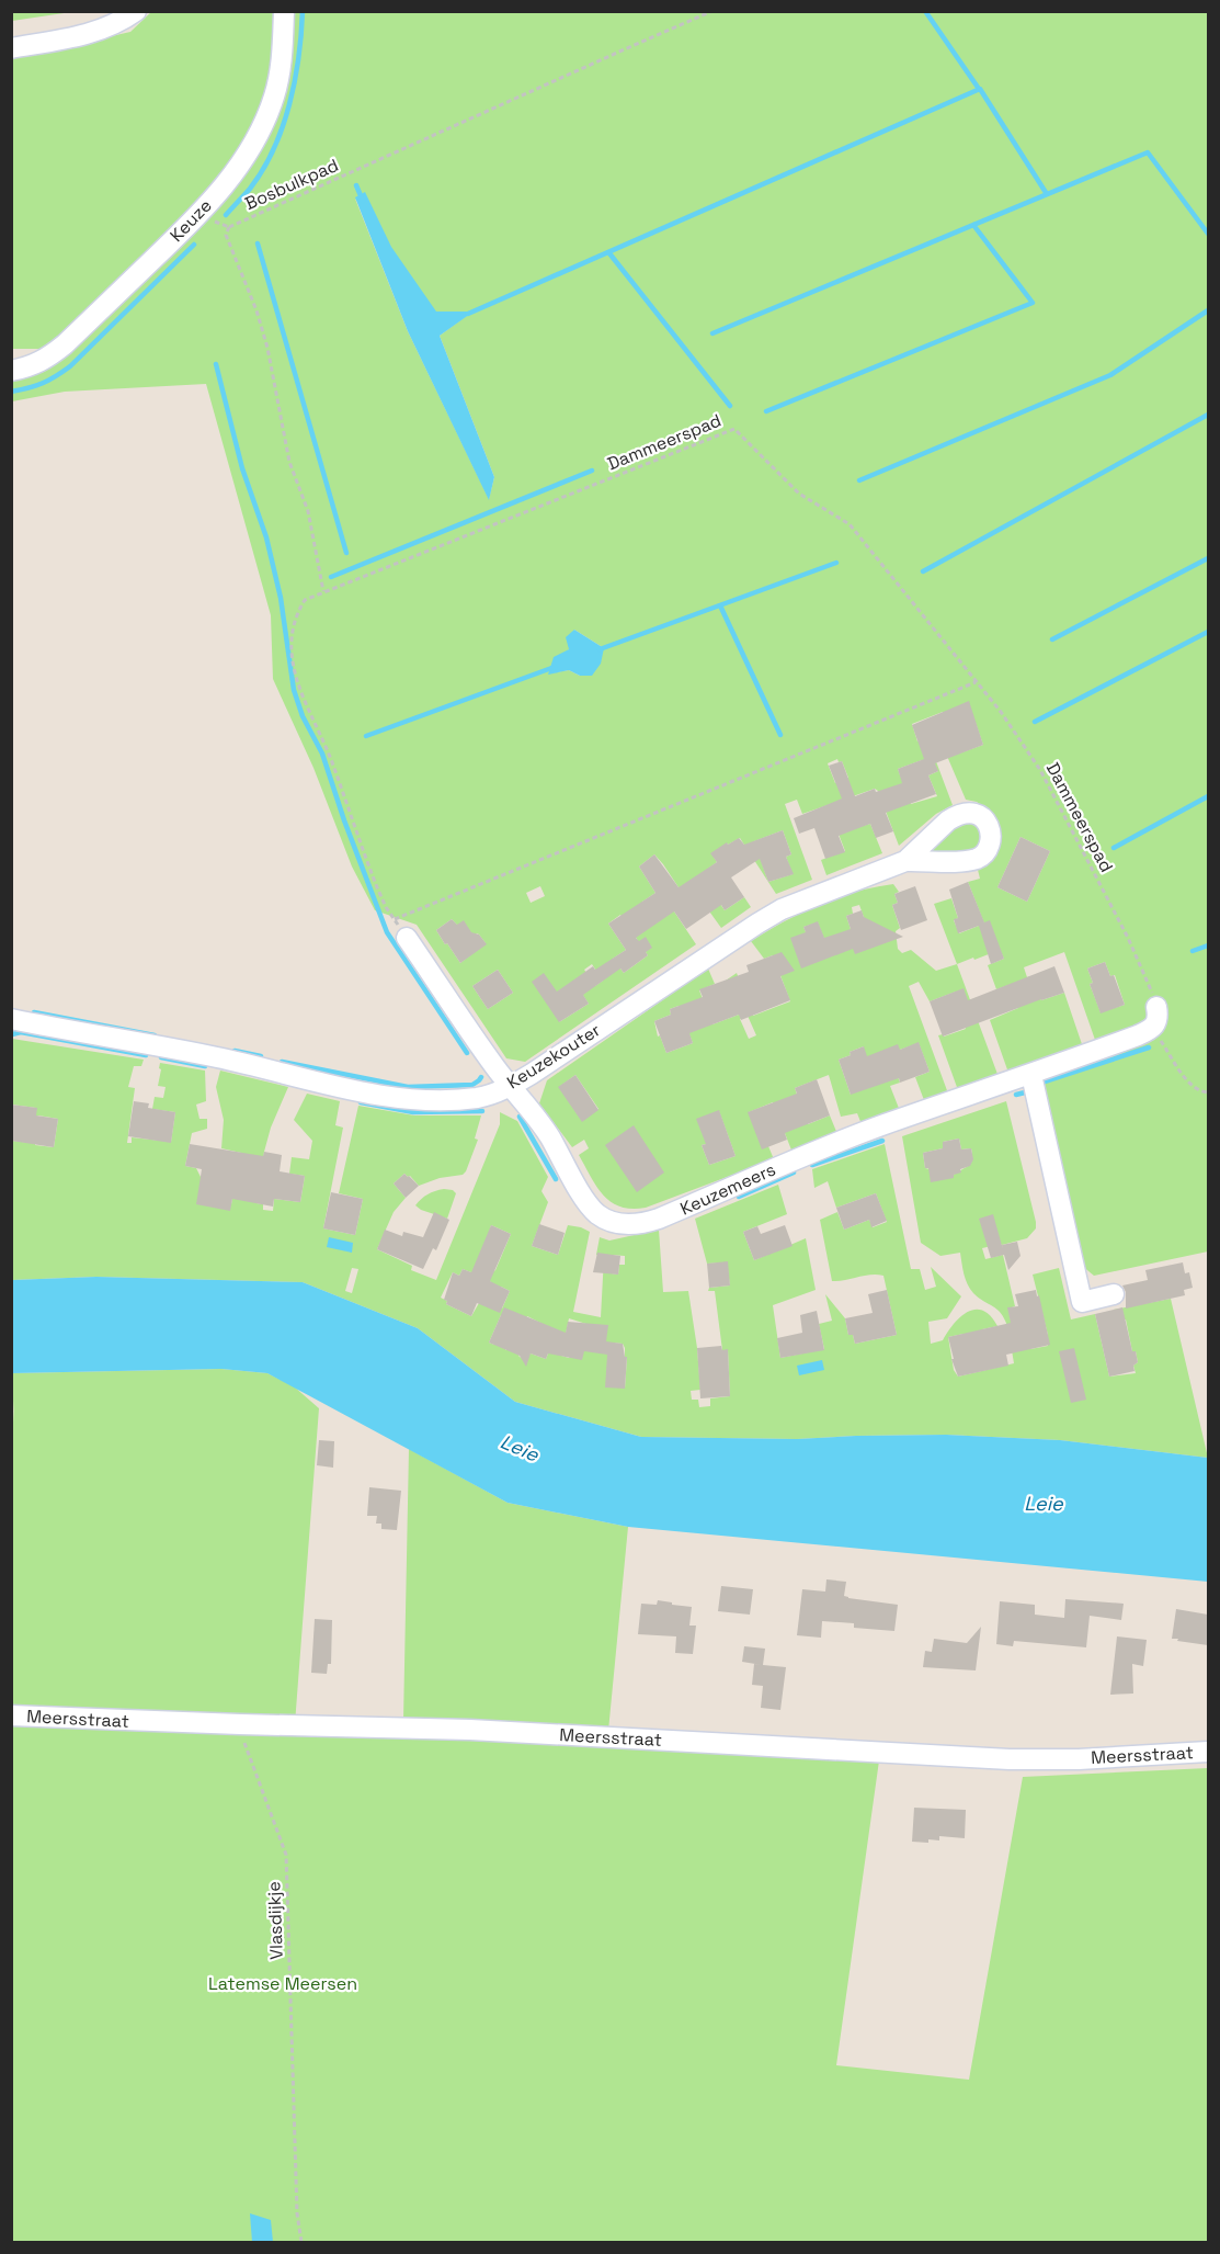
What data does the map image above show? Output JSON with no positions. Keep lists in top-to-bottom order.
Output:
{
  "streets": {
    "street": [
      "Keuze",
      "Keuzekouter",
      "Keuzemeers",
      "Meersstraat"
    ],
    "path": ["Bosbulkpad", "Dammeerspad", "Vlasdijkje"]
  },
  "crossings": [
    ["Bosbulkpad", "Dammeerspad"],
    ["Dammeerspad", "Keuzemeers"],
    ["Keuzekouter", "Keuzemeers"],
    ["Meersstraat", "Vlasdijkje"]
  ],
  "water": ["Leie"],
  "parks": ["Latemse Meersen"]
}
